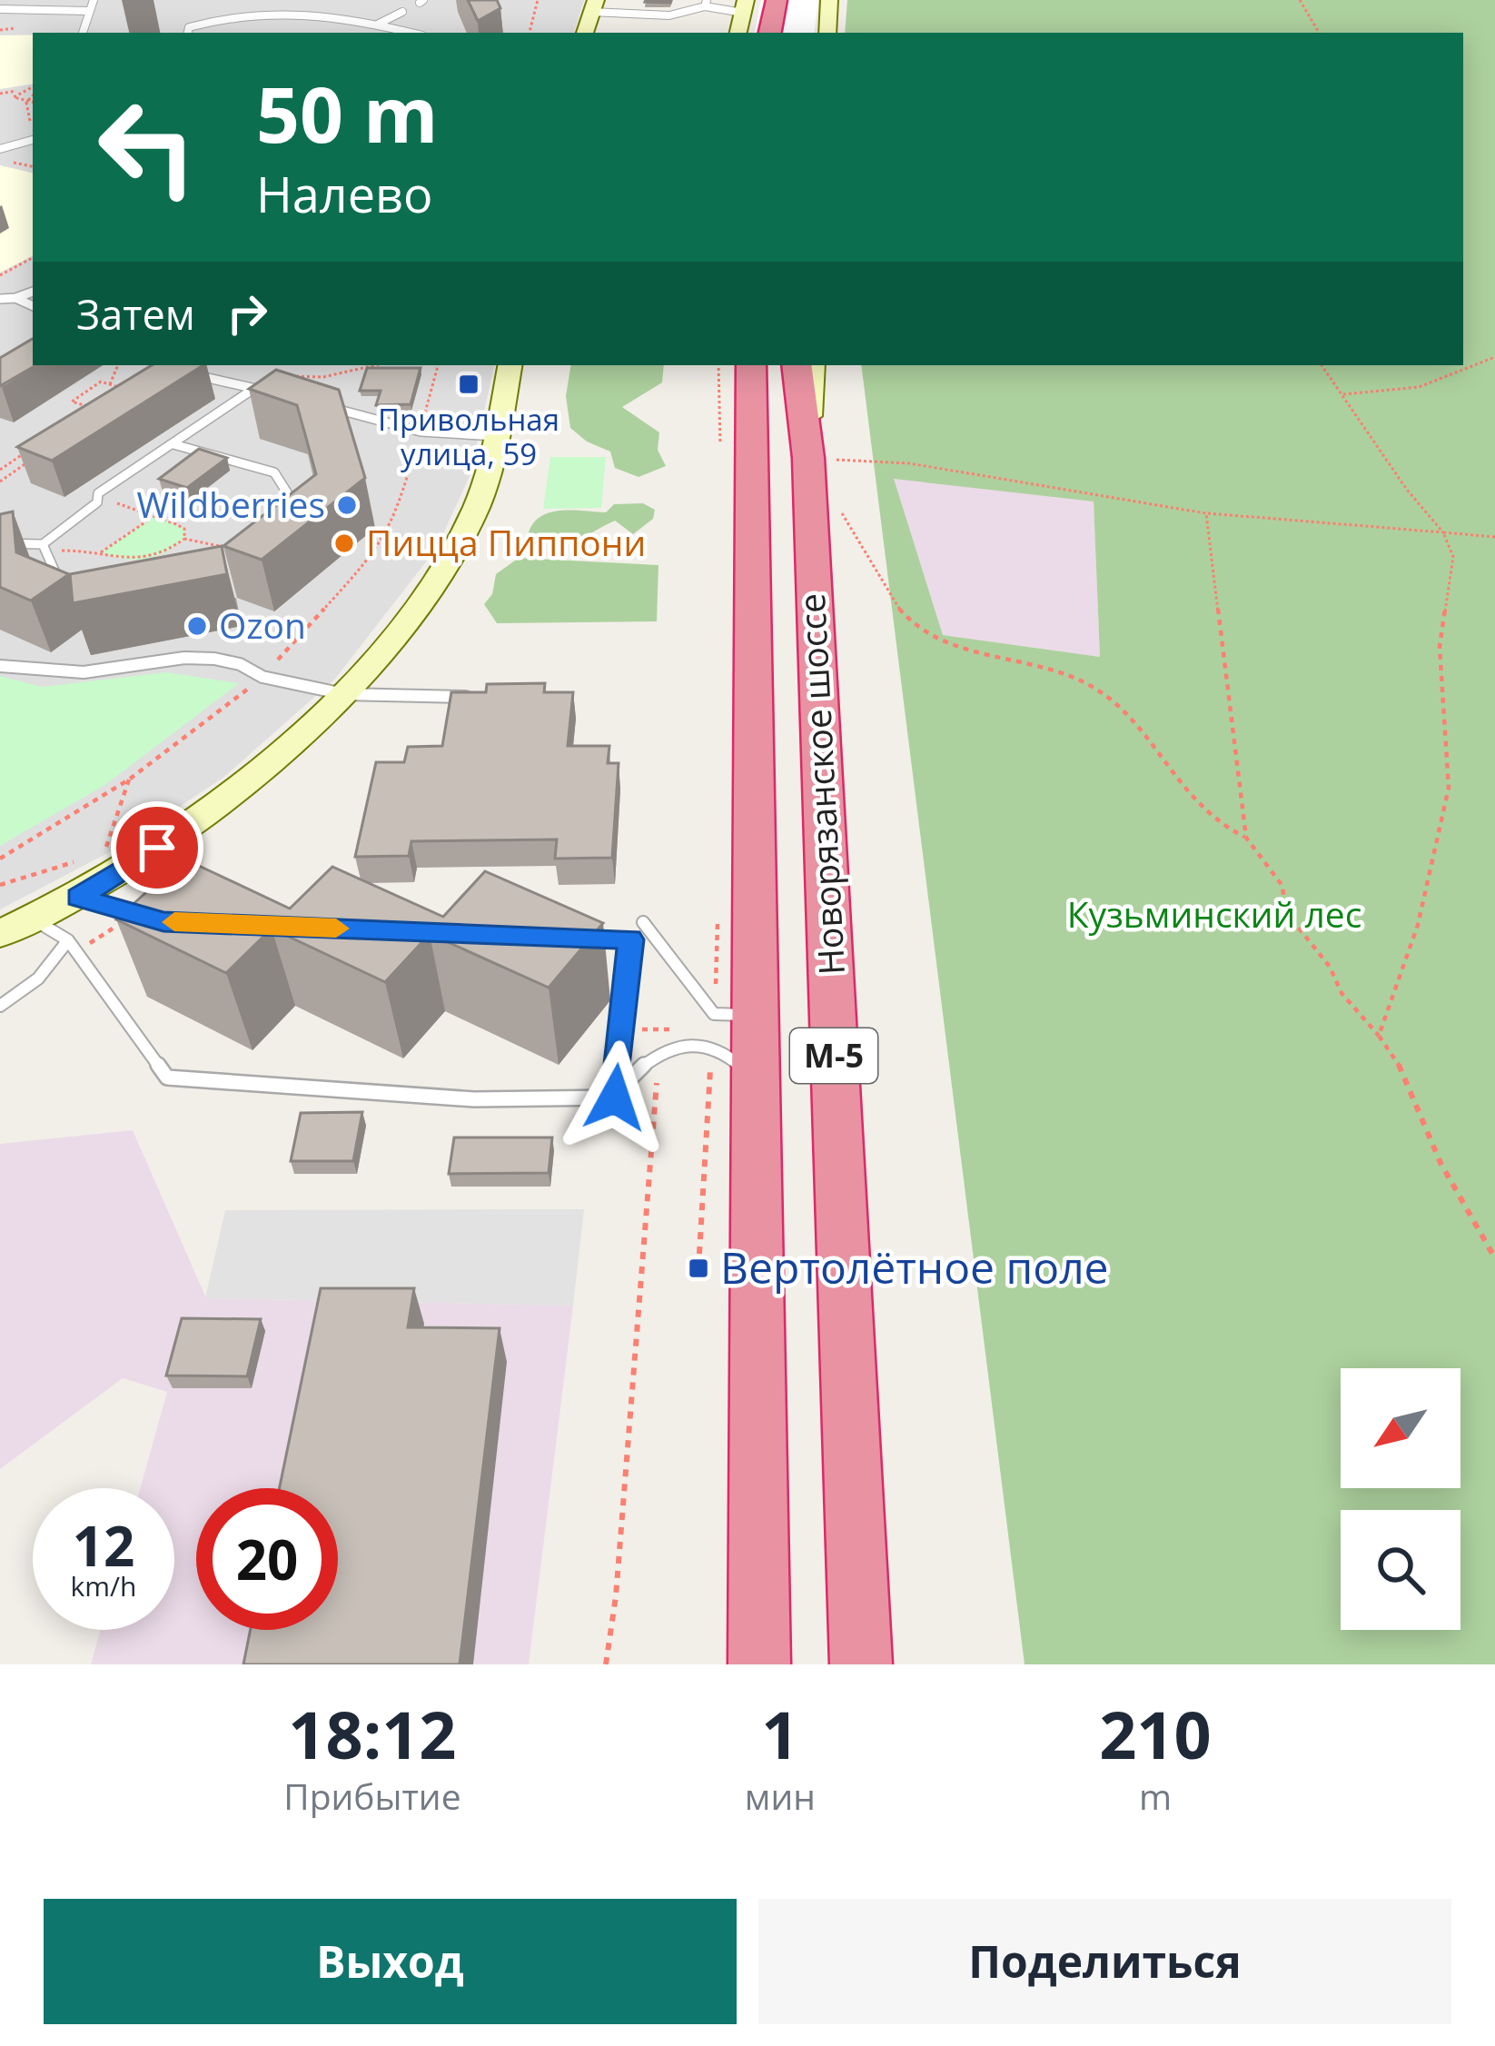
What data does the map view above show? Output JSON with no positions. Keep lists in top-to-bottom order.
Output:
{
  "streets": {
    "highway": ["Новорязанское шоссе", "М-5"]
  },
  "parks": ["Кузьминский лес"],
  "places": {
    "transit": ["Привольная улица, 59", "Вертолётное поле"],
    "other": ["Wildberries", "Пицца Пиппони", "Ozon"]
  },
  "north": "bottom left",
  "page": {
    "turn": ["50 m", "Налево"],
    "then": "Затем",
    "speed": "12 km/h",
    "limit": "20",
    "eta": [
      "18:12",
      "Прибытие",
      "1",
      "мин",
      "210",
      "m"
    ],
    "buttons": ["Выход", "Поделиться"]
  }
}
